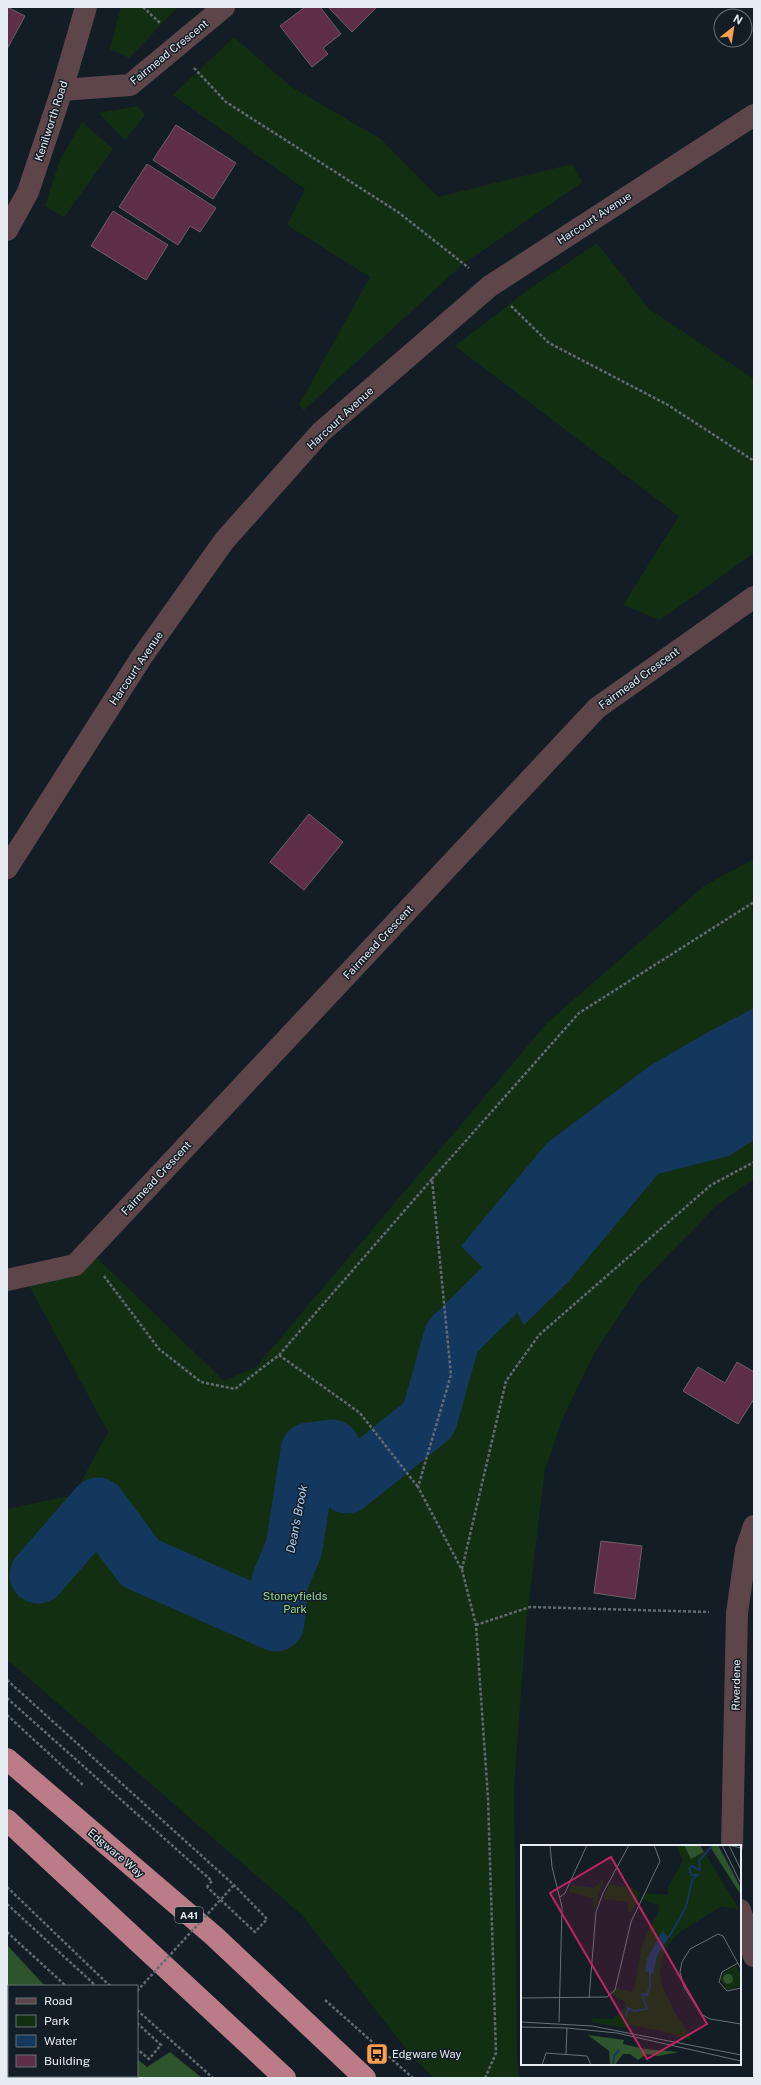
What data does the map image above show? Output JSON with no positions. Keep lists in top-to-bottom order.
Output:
{
  "streets": {
    "highway": ["Edgware Way", "A41"],
    "street": [
      "Fairmead Crescent",
      "Kenilworth Road",
      "Harcourt Avenue",
      "Riverdene"
    ]
  },
  "crossings": [
    ["Fairmead Crescent", "Kenilworth Road"]
  ],
  "water": ["Dean's Brook"],
  "parks": ["Stoneyfields Park"],
  "places": {
    "bus stop": ["Edgware Way"]
  },
  "legend": [
    "Road",
    "Park",
    "Water",
    "Building"
  ],
  "north": "top right"
}
